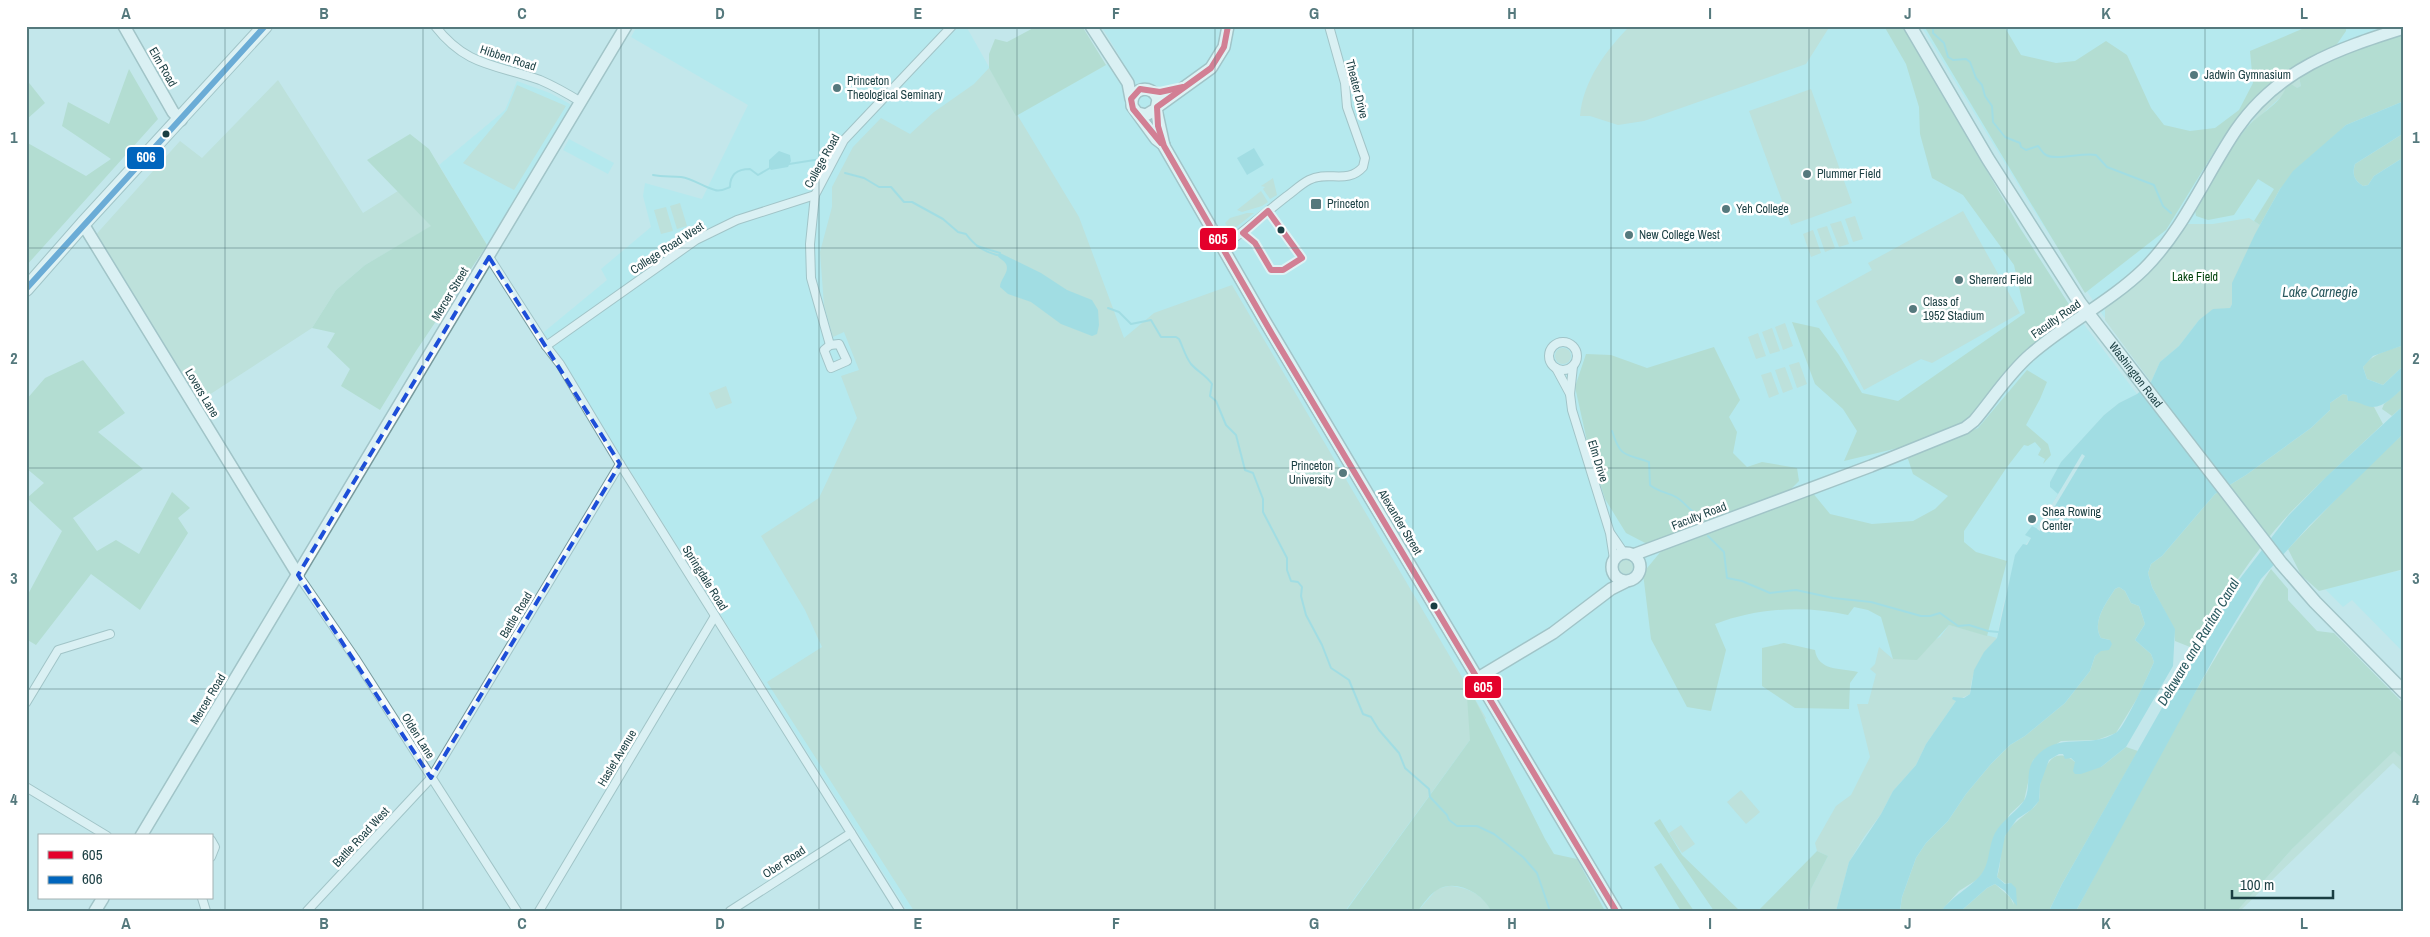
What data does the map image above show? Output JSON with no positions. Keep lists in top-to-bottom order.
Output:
{
  "streets": {
    "main road": [
      "Elm Road",
      "Mercer Street",
      "Faculty Road",
      "Washington Road",
      "Lovers Lane",
      "Alexander Street",
      "Mercer Road"
    ],
    "street": [
      "Hibben Road",
      "Theater Drive",
      "College Road",
      "College Road West",
      "Elm Drive",
      "Springdale Road",
      "Battle Road",
      "Olden Lane",
      "Haslet Avenue",
      "Battle Road West",
      "Ober Road"
    ]
  },
  "crossings": [
    ["Hibben Road", "Mercer Street"],
    ["Theater Drive", "Alexander Street"],
    ["College Road", "College Road West"],
    ["College Road West", "Springdale Road"],
    ["Mercer Street", "Lovers Lane"],
    ["Mercer Street", "Springdale Road"],
    ["Mercer Street", "Mercer Road"],
    ["Mercer Street", "Olden Lane"],
    ["Faculty Road", "Washington Road"],
    ["Faculty Road", "Elm Drive"],
    ["Lovers Lane", "Mercer Road"],
    ["Lovers Lane", "Olden Lane"],
    ["Springdale Road", "Battle Road"],
    ["Springdale Road", "Haslet Avenue"],
    ["Springdale Road", "Ober Road"],
    ["Battle Road", "Olden Lane"],
    ["Battle Road", "Battle Road West"],
    ["Mercer Road", "Olden Lane"],
    ["Olden Lane", "Battle Road West"]
  ],
  "water": ["Lake Carnegie", "Delaware and Raritan Canal"],
  "parks": ["Lake Field"],
  "places": {
    "other": [
      "Jadwin Gymnasium",
      "Princeton Theological Seminary",
      "Plummer Field",
      "Yeh College",
      "New College West",
      "Sherrerd Field",
      "Class of 1952 Stadium",
      "Princeton University",
      "Shea Rowing Center"
    ],
    "transit": ["Princeton"]
  },
  "lines": ["transit line 605", "transit line 606"],
  "legend": ["605", "606"],
  "scale_bar": "100 m",
  "grid": {
    "columns": [
      "A",
      "B",
      "C",
      "D",
      "E",
      "F",
      "G",
      "H",
      "I",
      "J",
      "K",
      "L"
    ],
    "rows": [
      "1",
      "2",
      "3",
      "4"
    ]
  }
}
